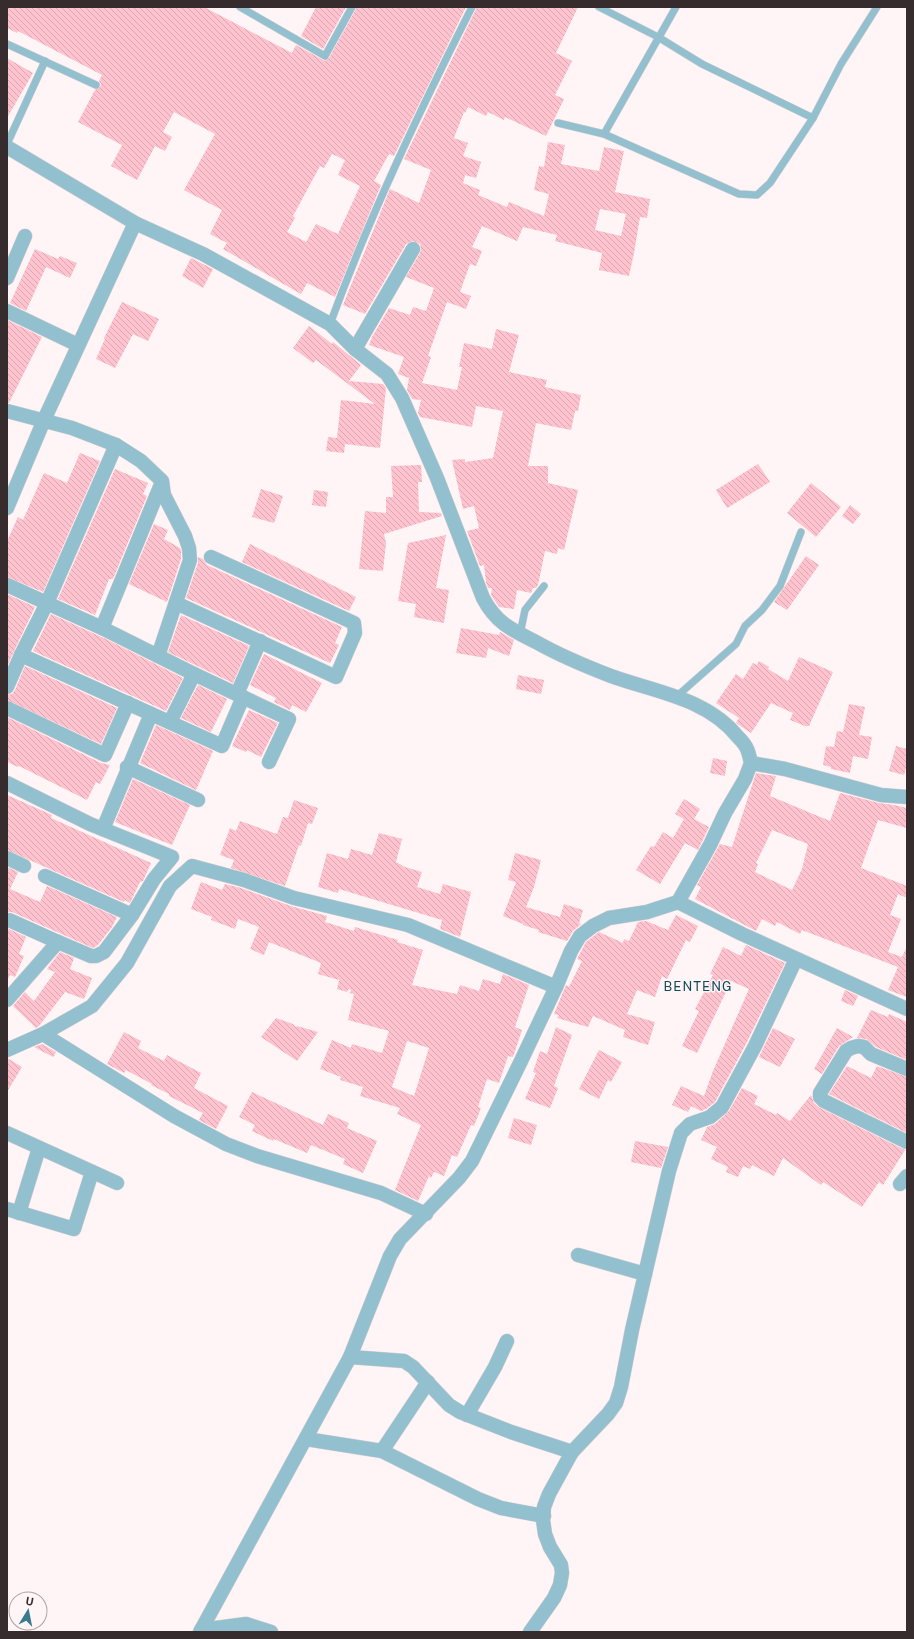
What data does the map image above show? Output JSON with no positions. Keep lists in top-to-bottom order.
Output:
{
  "districts": ["BENTENG"],
  "north": "top"
}
